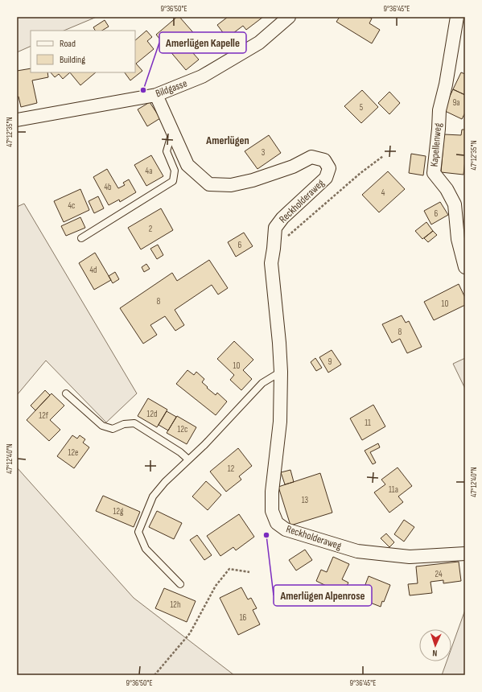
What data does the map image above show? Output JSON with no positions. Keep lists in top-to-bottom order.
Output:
{
  "streets": {
    "street": ["Bildgasse", "Kapellenweg", "Reckholderaweg"]
  },
  "crossings": [
    ["Bildgasse", "Reckholderaweg"]
  ],
  "districts": ["Amerlügen"],
  "places": ["Amerlügen Kapelle", "Amerlügen Alpenrose"],
  "house_numbers": [
    "9a",
    "5",
    "3",
    "4a",
    "4b",
    "4",
    "4c",
    "6",
    "2",
    "6",
    "4d",
    "8",
    "10",
    "8",
    "9",
    "10",
    "12d",
    "12f",
    "11",
    "12c",
    "12e",
    "12",
    "11a",
    "13",
    "12g",
    "24",
    "12h",
    "16"
  ],
  "legend": ["Road", "Building"],
  "north": "bottom",
  "coordinates": [
    "9°36'50\"E",
    "9°36'45\"E",
    "47°12'35\"N",
    "47°12'40\"N"
  ]
}
